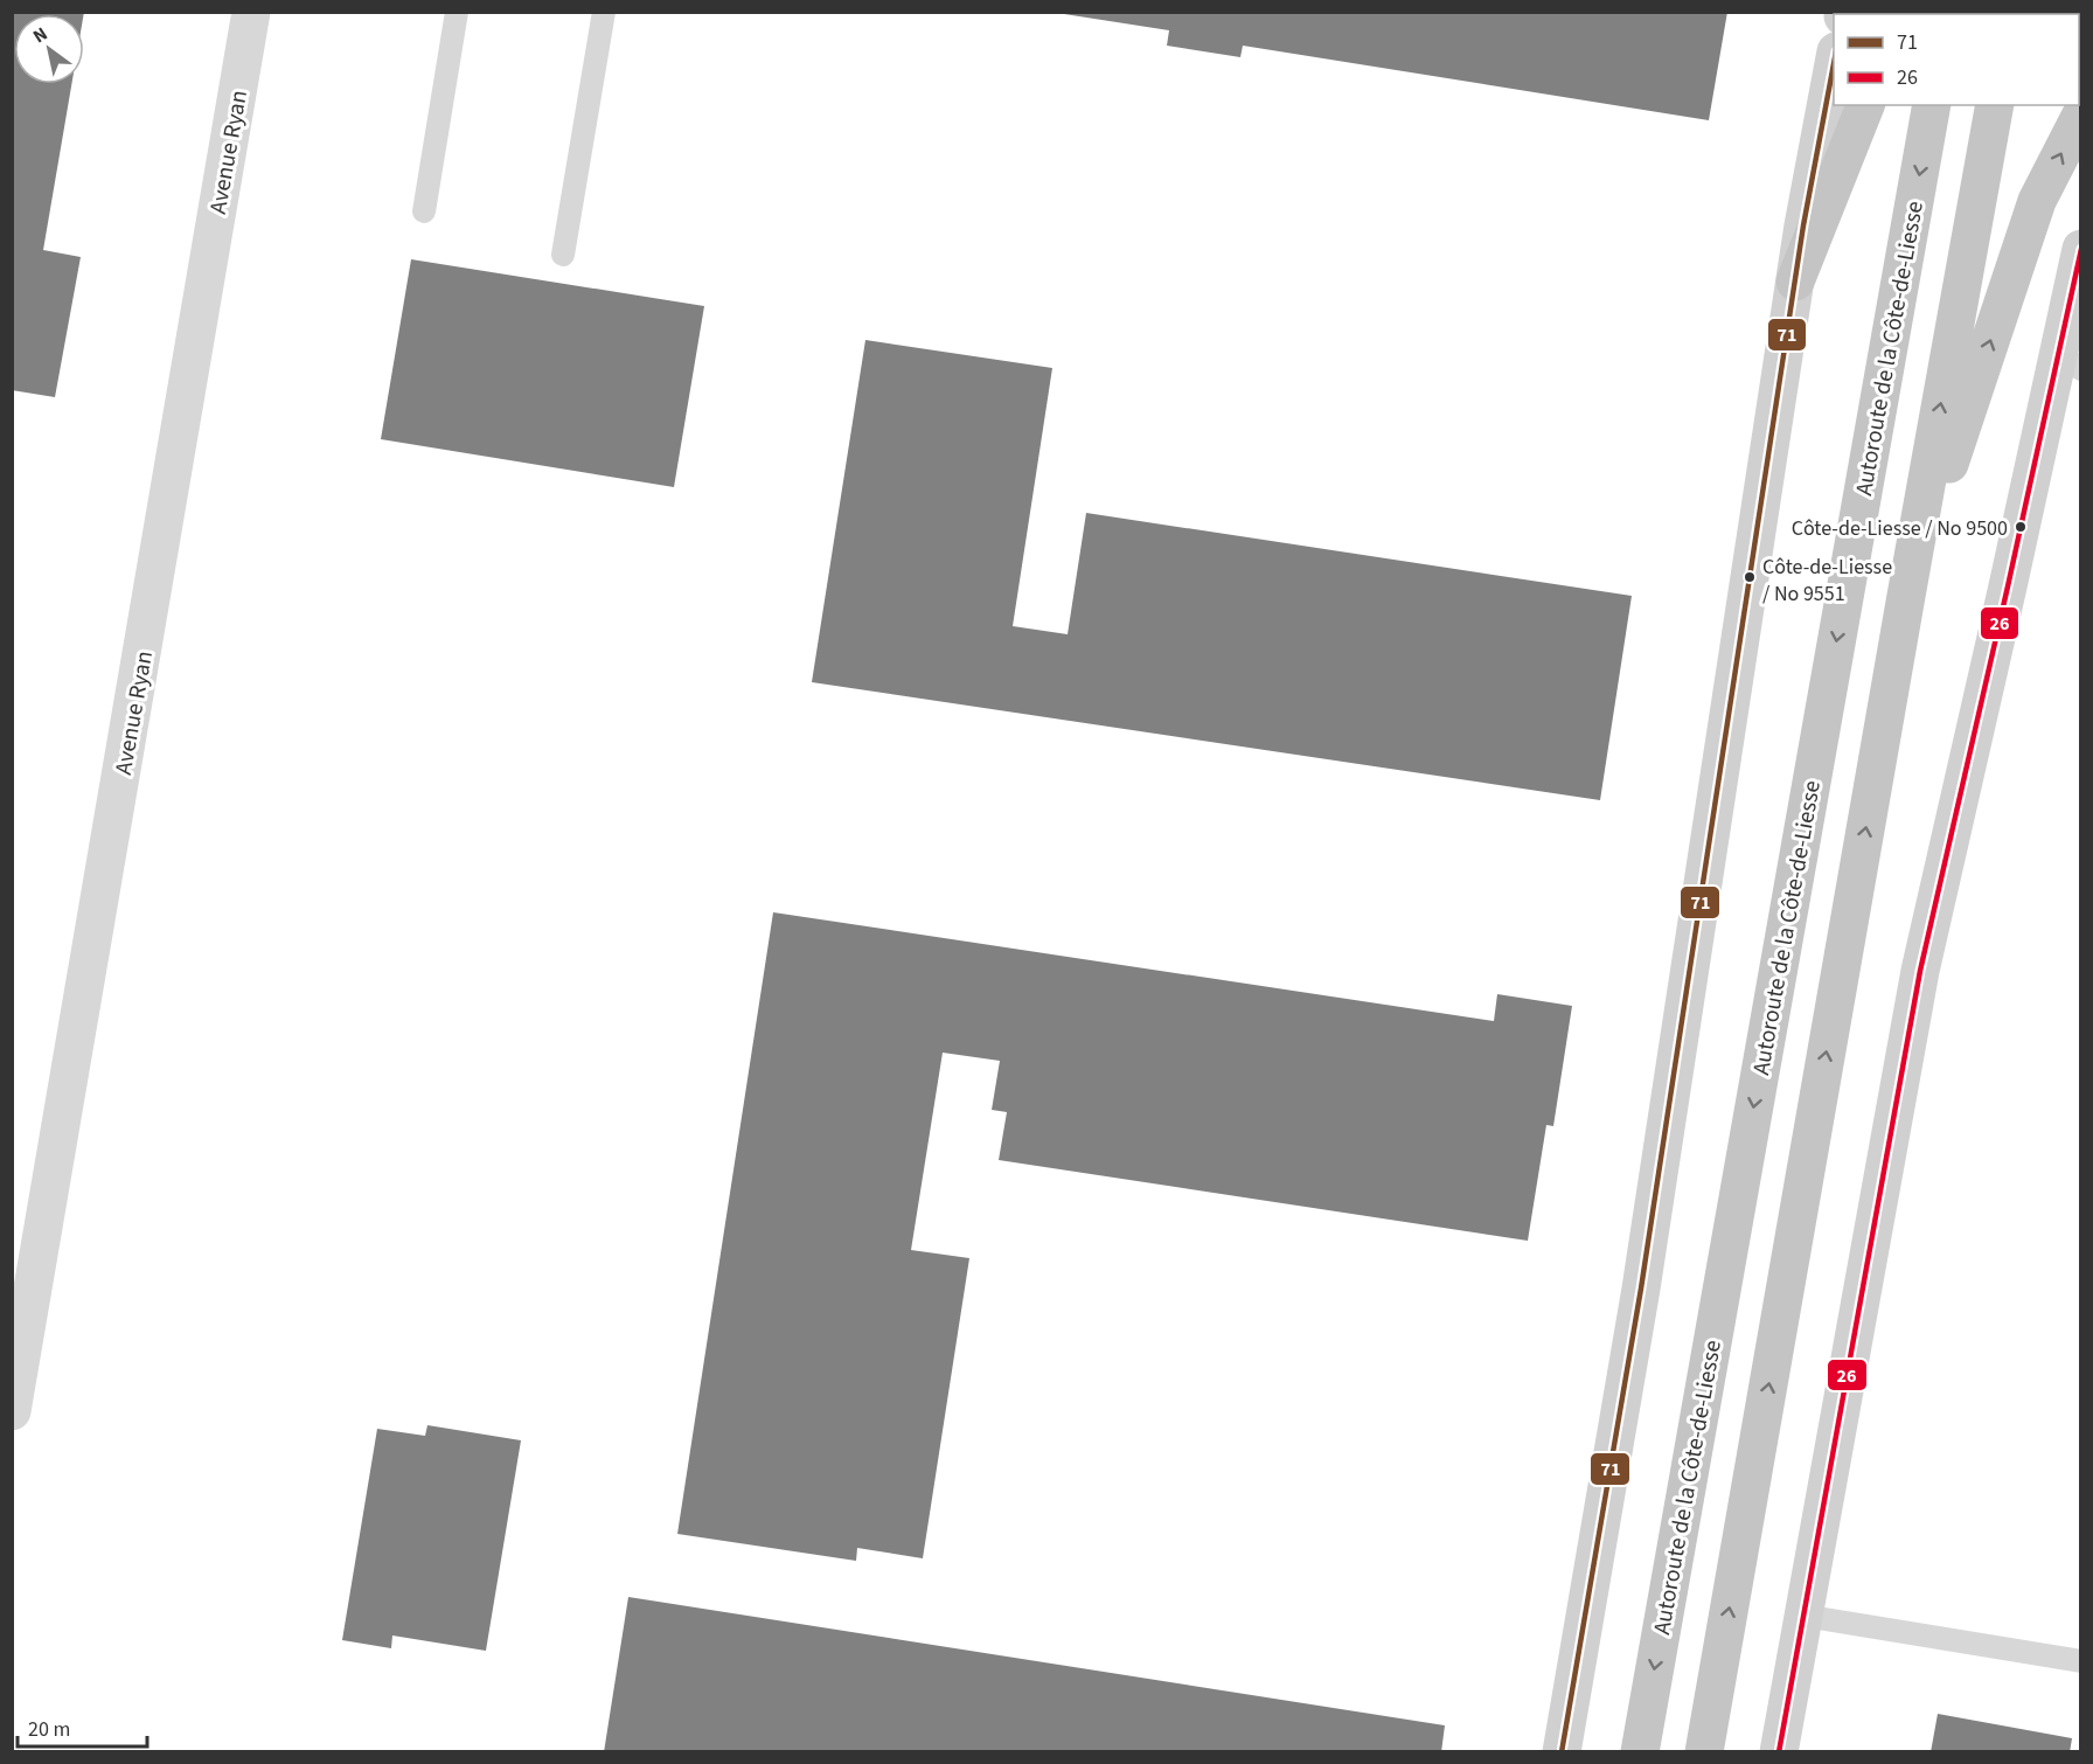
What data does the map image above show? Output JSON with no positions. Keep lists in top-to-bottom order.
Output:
{
  "streets": {
    "highway": ["Autoroute de la Côte-de-Liesse"],
    "street": ["Avenue Ryan"]
  },
  "places": ["Côte-de-Liesse / No 9500", "Côte-de-Liesse / No 9551"],
  "lines": ["transit line 71", "transit line 26"],
  "legend": ["71", "26"],
  "scale_bar": "20 m",
  "north": "top left"
}
